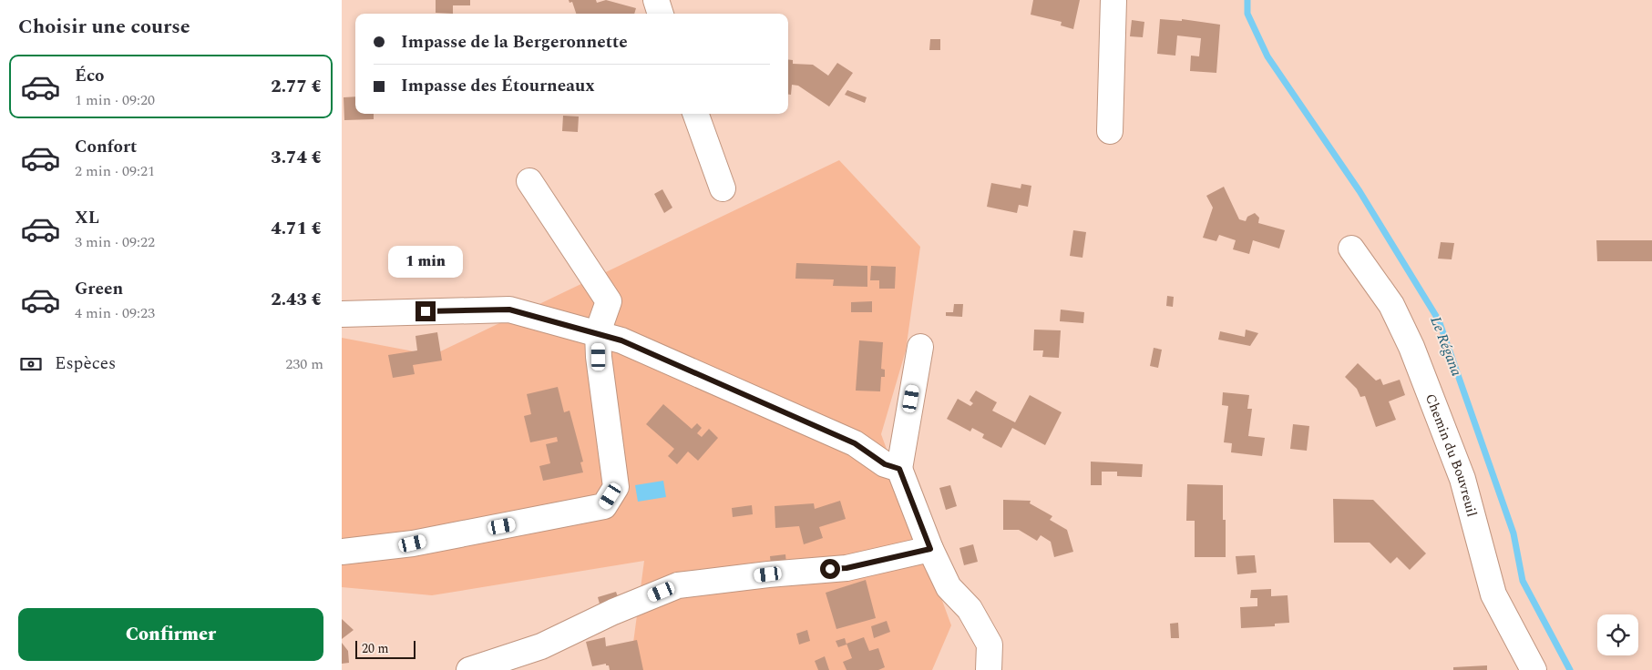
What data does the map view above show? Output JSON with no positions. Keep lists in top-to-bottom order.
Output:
{
  "streets": {
    "street": ["Chemin du Bouvreuil"]
  },
  "water": ["Le Régana"],
  "scale_bar": "20 m",
  "page": {
    "heading": "Choisir une course",
    "banner": ["Impasse de la Bergeronnette", "Impasse des Étourneaux"],
    "list": [
      {
        "name": "Éco",
        "note": "1 min · 09:20",
        "value": "2.77 €"
      },
      {
        "name": "Confort",
        "note": "2 min · 09:21",
        "value": "3.74 €"
      },
      {
        "name": "XL",
        "note": "3 min · 09:22",
        "value": "4.71 €"
      },
      {
        "name": "Green",
        "note": "4 min · 09:23",
        "value": "2.43 €"
      }
    ],
    "bubble": "1 min",
    "pay": ["Espèces", "230 m"],
    "buttons": "Confirmer",
    "scale": "20 m"
  }
}
